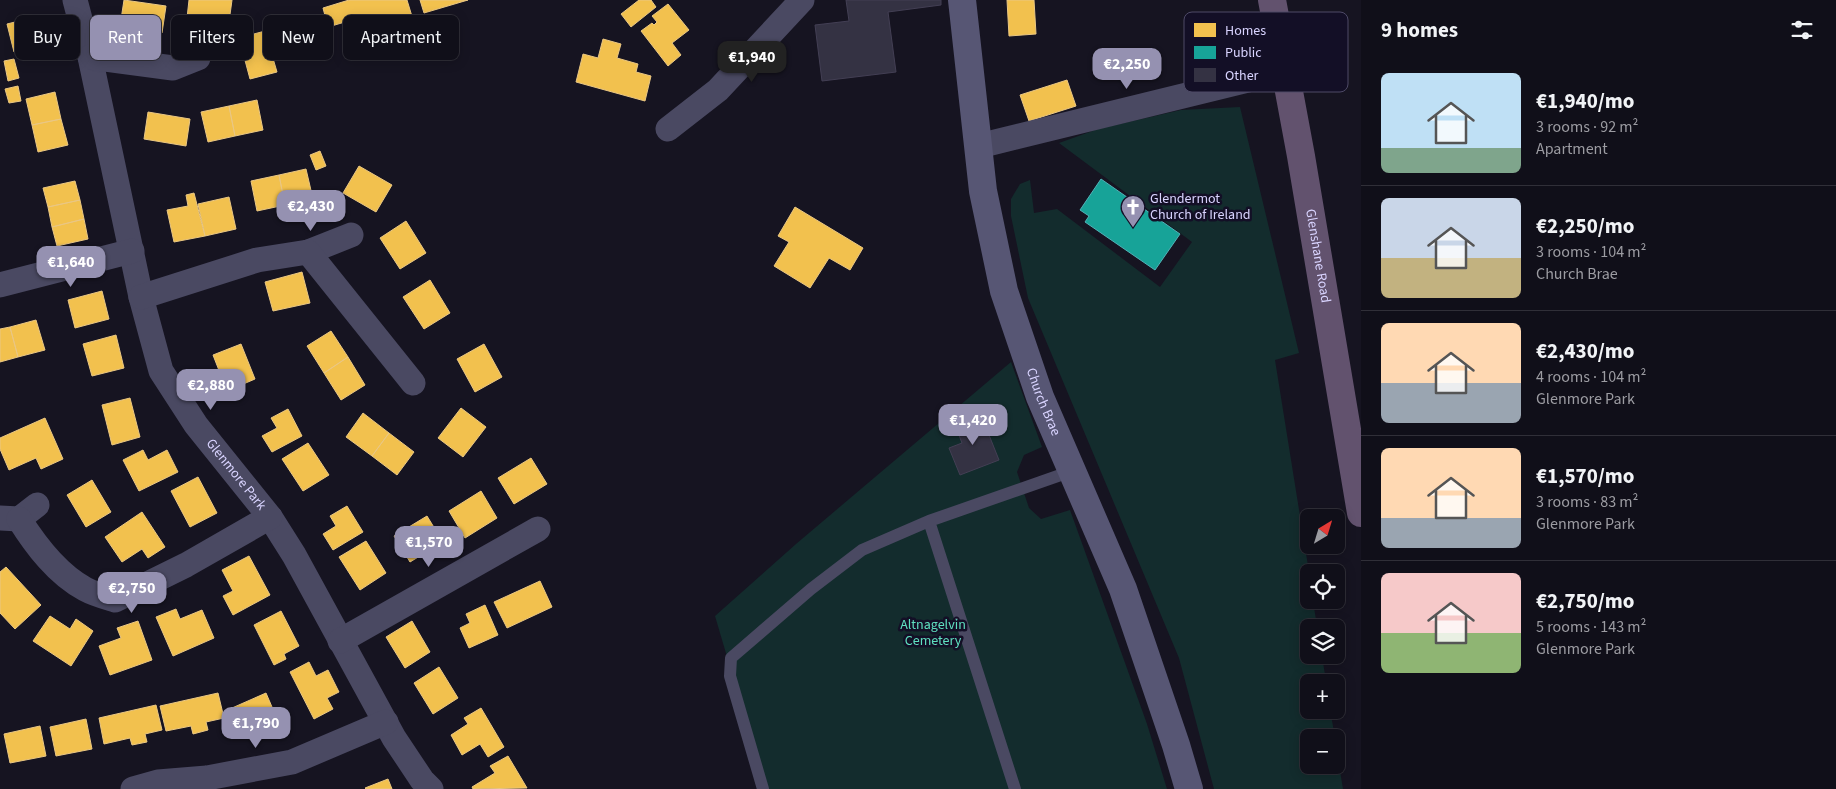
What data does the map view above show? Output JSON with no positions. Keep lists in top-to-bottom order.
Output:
{
  "streets": {
    "highway": ["Glenshane Road"],
    "main road": ["Church Brae"],
    "street": ["Glenmore Park"]
  },
  "parks": ["Altnagelvin Cemetery"],
  "places": {
    "church": ["Glendermot Church of Ireland"]
  },
  "legend": ["Homes", "Public", "Other"],
  "north": "top right",
  "page": {
    "heading": "9 homes",
    "chip": [
      "Buy",
      "Rent",
      "Filters",
      "New",
      "Apartment"
    ],
    "price": [
      "€1,940",
      "€2,250",
      "€2,430",
      "€1,640",
      "€2,880",
      "€1,420",
      "€1,570",
      "€2,750",
      "€1,790"
    ],
    "list": [
      {
        "name": "€1,940/mo",
        "note": "3 rooms · 92 m² · Apartment"
      },
      {
        "name": "€2,250/mo",
        "note": "3 rooms · 104 m² · Church Brae"
      },
      {
        "name": "€2,430/mo",
        "note": "4 rooms · 104 m² · Glenmore Park"
      },
      {
        "name": "€1,570/mo",
        "note": "3 rooms · 83 m² · Glenmore Park"
      },
      {
        "name": "€2,750/mo",
        "note": "5 rooms · 143 m² · Glenmore Park"
      }
    ],
    "map_buttons": ["+", "−"]
  }
}
